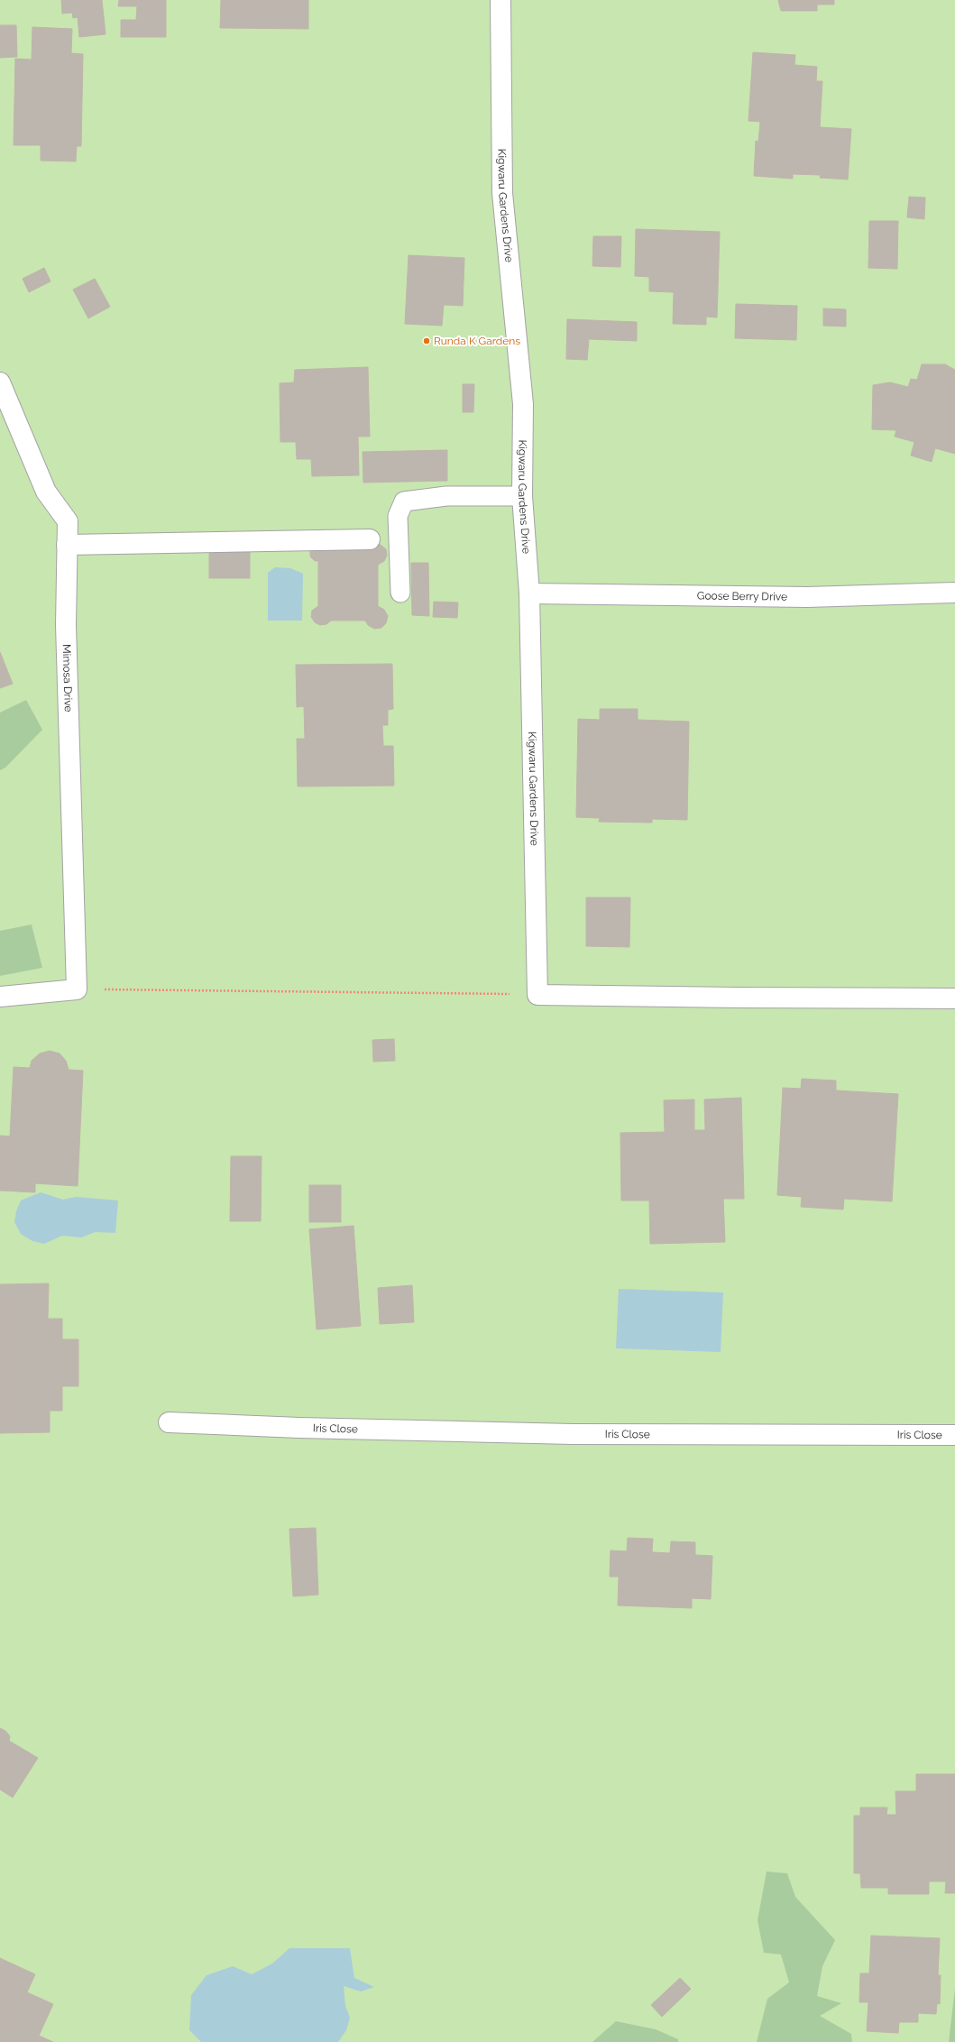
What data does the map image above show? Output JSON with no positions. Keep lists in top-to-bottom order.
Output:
{
  "streets": {
    "street": [
      "Kigwaru Gardens Drive",
      "Goose Berry Drive",
      "Mimosa Drive",
      "Iris Close"
    ]
  },
  "crossings": [
    ["Kigwaru Gardens Drive", "Goose Berry Drive"]
  ],
  "places": ["Runda K Gardens"]
}
